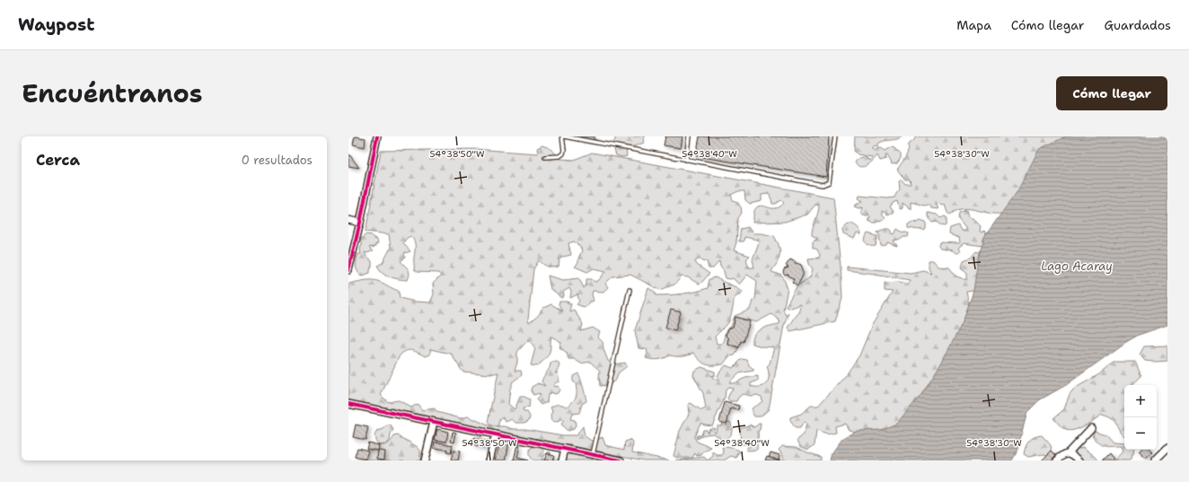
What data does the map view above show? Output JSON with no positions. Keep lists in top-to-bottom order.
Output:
{
  "water": ["Lago Acaray"],
  "page": {
    "header": "Waypost",
    "nav": ["Mapa", "Cómo llegar", "Guardados"],
    "title": "Encuéntranos",
    "buttons": "Cómo llegar",
    "heading": ["Cerca", "0 resultados"],
    "map_buttons": ["+", "−"]
  },
  "coordinates": ["54°38'50\"W", "54°38'40\"W", "54°38'30\"W"]
}
